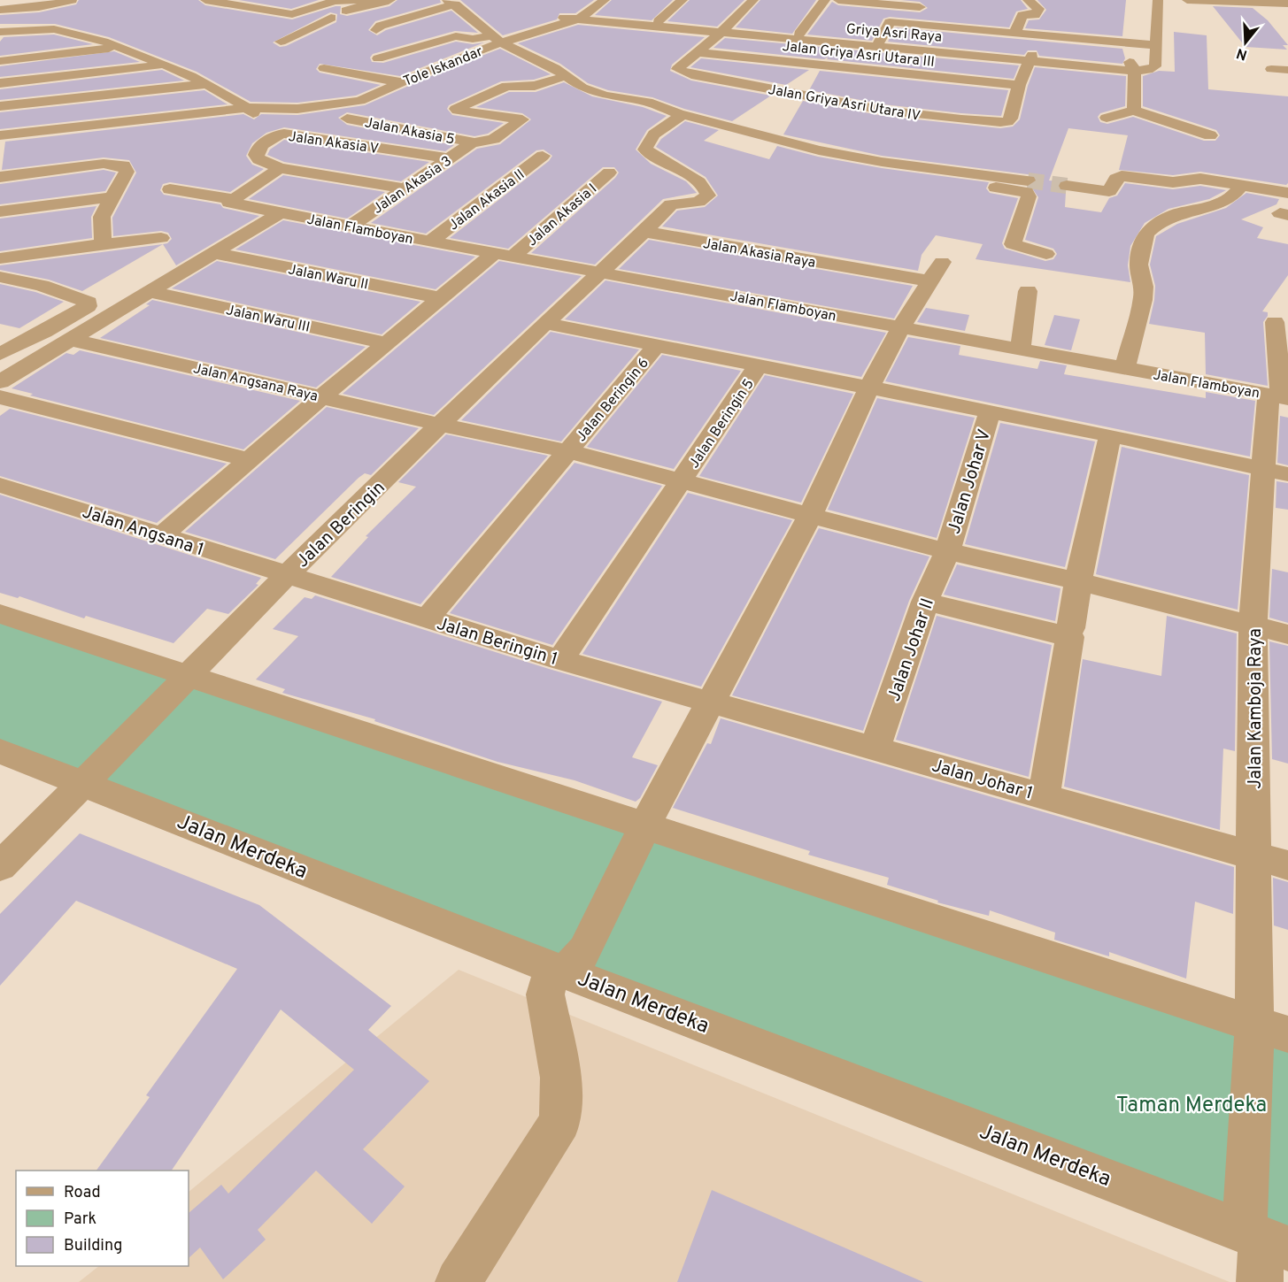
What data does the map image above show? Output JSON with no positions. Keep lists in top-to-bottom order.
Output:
{
  "streets": {
    "street": [
      "Griya Asri Raya",
      "Jalan Griya Asri Utara III",
      "Tole Iskandar",
      "Jalan Griya Asri Utara IV",
      "Jalan Akasia 5",
      "Jalan Akasia V",
      "Jalan Akasia 3",
      "Jalan Akasia II",
      "Jalan Akasia I",
      "Jalan Flamboyan",
      "Jalan Akasia Raya",
      "Jalan Waru II",
      "Jalan Waru III",
      "Jalan Angsana Raya",
      "Jalan Beringin 6",
      "Jalan Beringin 5",
      "Jalan Johar V",
      "Jalan Beringin",
      "Jalan Angsana 1",
      "Jalan Beringin 1",
      "Jalan Johar II",
      "Jalan Kamboja Raya",
      "Jalan Johar 1",
      "Jalan Merdeka"
    ]
  },
  "crossings": [
    ["Griya Asri Raya", "Tole Iskandar"],
    ["Jalan Griya Asri Utara III", "Jalan Griya Asri Utara IV"],
    ["Jalan Akasia 5", "Jalan Akasia 3"],
    ["Jalan Akasia V", "Jalan Akasia 3"],
    ["Jalan Akasia 3", "Jalan Flamboyan"],
    ["Jalan Akasia II", "Jalan Flamboyan"],
    ["Jalan Akasia I", "Jalan Flamboyan"],
    ["Jalan Akasia I", "Jalan Waru II"],
    ["Jalan Akasia I", "Jalan Waru III"],
    ["Jalan Akasia I", "Jalan Angsana Raya"],
    ["Jalan Akasia I", "Jalan Angsana 1"],
    ["Jalan Flamboyan", "Jalan Beringin"],
    ["Jalan Flamboyan", "Jalan Kamboja Raya"],
    ["Jalan Angsana Raya", "Jalan Beringin 6"],
    ["Jalan Angsana Raya", "Jalan Beringin 5"],
    ["Jalan Angsana Raya", "Jalan Johar V"],
    ["Jalan Angsana Raya", "Jalan Beringin"],
    ["Jalan Angsana Raya", "Jalan Johar II"],
    ["Jalan Angsana Raya", "Jalan Kamboja Raya"],
    ["Jalan Beringin 6", "Jalan Beringin 1"],
    ["Jalan Beringin 5", "Jalan Beringin 1"],
    ["Jalan Johar V", "Jalan Johar II"],
    ["Jalan Beringin", "Jalan Angsana 1"],
    ["Jalan Beringin", "Jalan Beringin 1"],
    ["Jalan Beringin", "Jalan Merdeka"],
    ["Jalan Angsana 1", "Jalan Beringin 1"],
    ["Jalan Beringin 1", "Jalan Johar 1"],
    ["Jalan Johar II", "Jalan Johar 1"],
    ["Jalan Kamboja Raya", "Jalan Johar 1"],
    ["Jalan Kamboja Raya", "Jalan Merdeka"]
  ],
  "parks": ["Taman Merdeka"],
  "legend": ["Road", "Park", "Building"],
  "north": "bottom"
}
